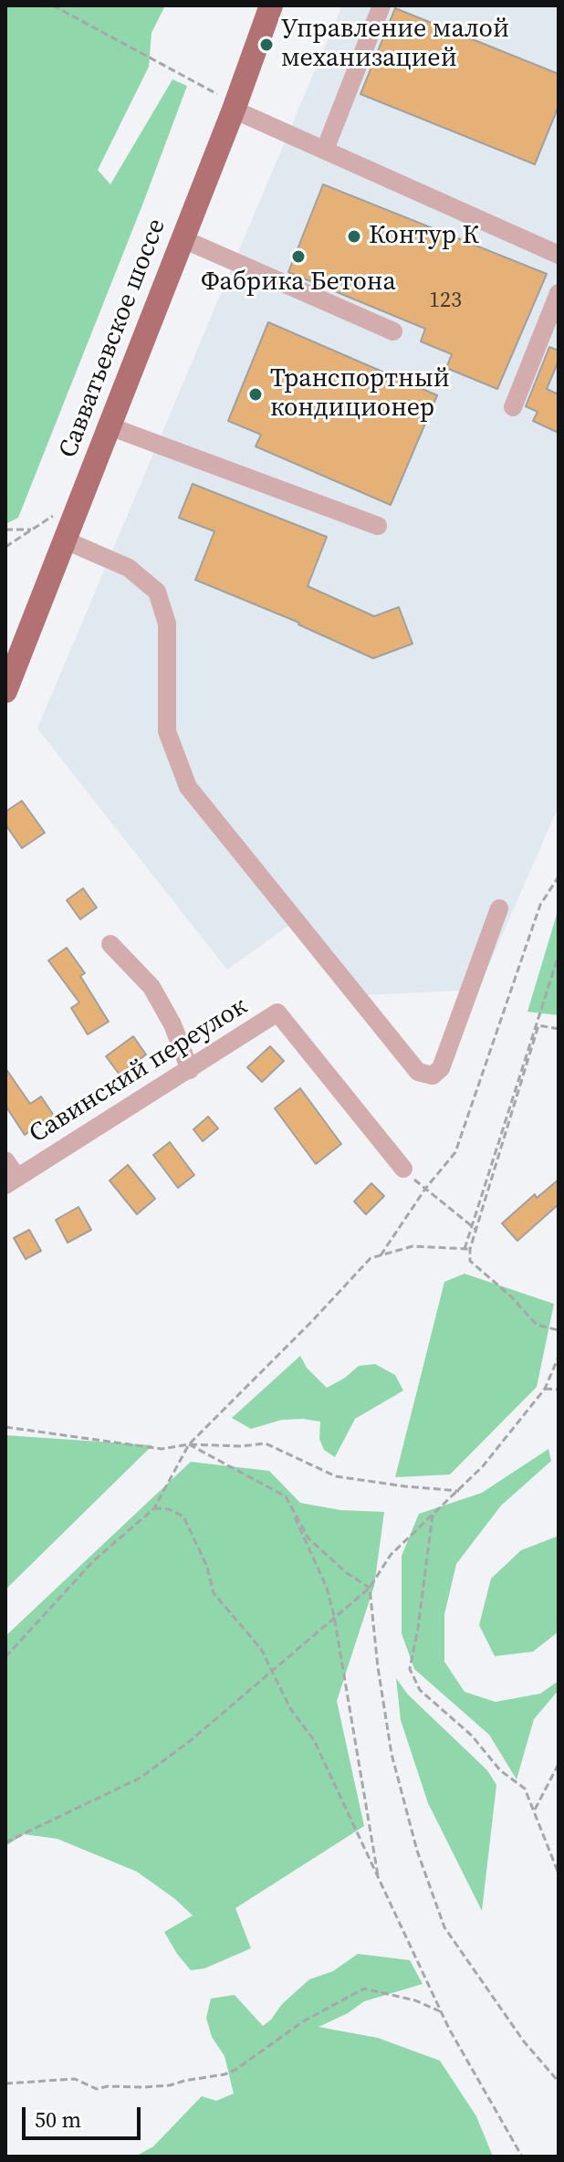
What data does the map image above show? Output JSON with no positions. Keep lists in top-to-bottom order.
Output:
{
  "streets": {
    "main road": ["Савватьевское шоссе"],
    "street": ["Савинский переулок"]
  },
  "places": [
    "Управление малой механизацией",
    "Контур К",
    "Фабрика Бетона",
    "Транспортный кондиционер"
  ],
  "house_numbers": ["123"],
  "scale_bar": "50 m"
}
